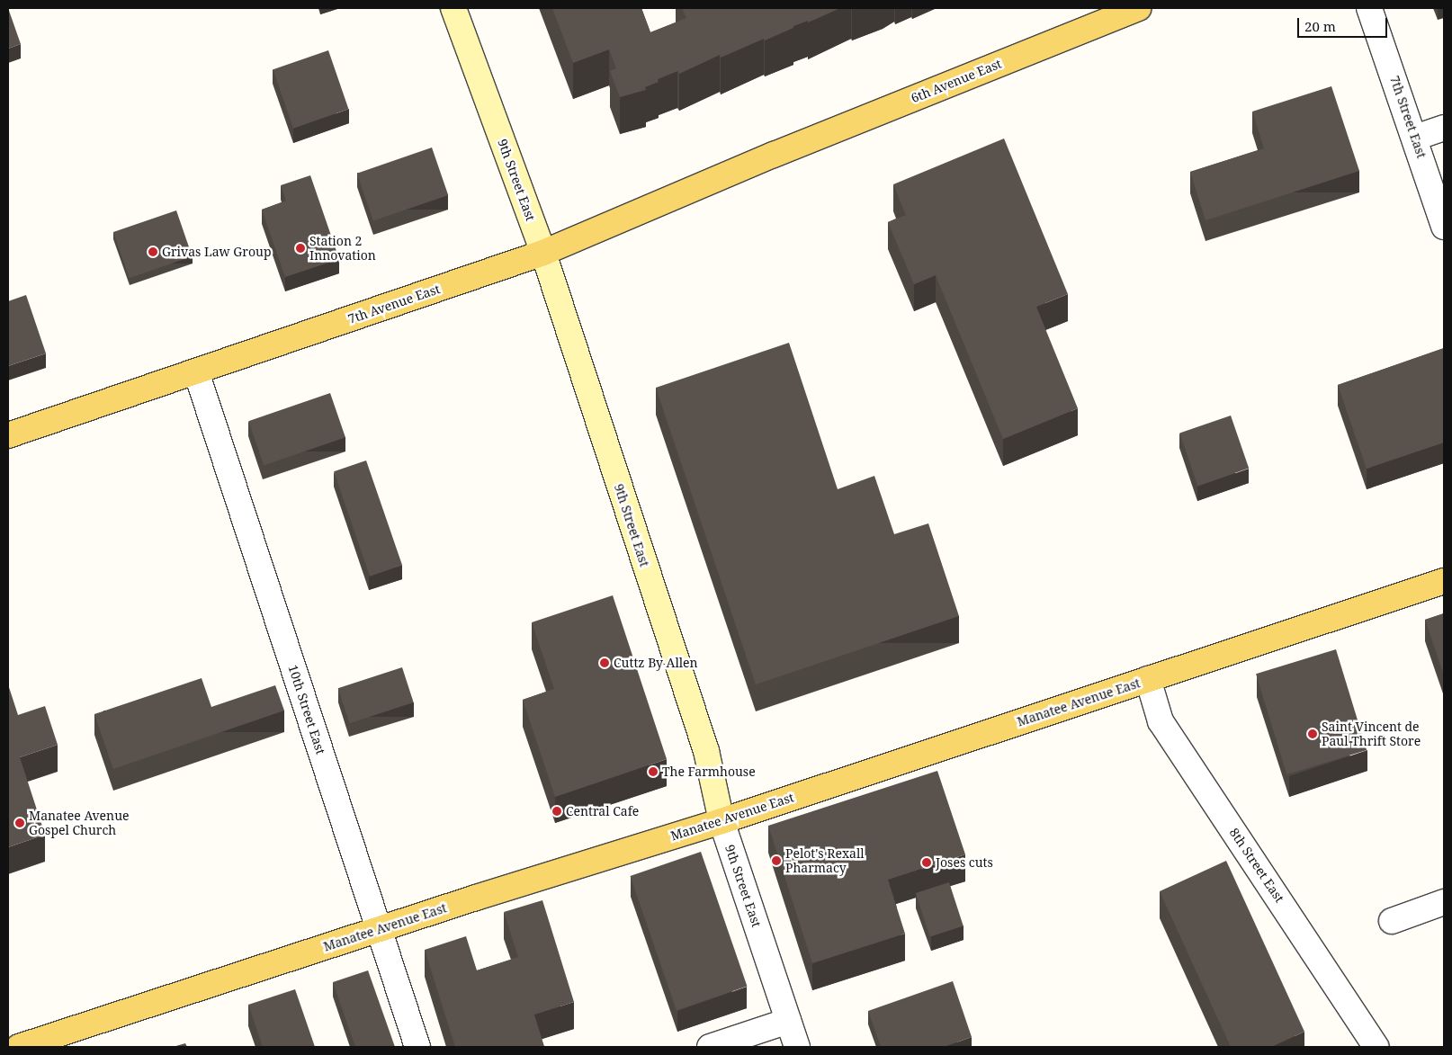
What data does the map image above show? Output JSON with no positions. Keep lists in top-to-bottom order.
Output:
{
  "streets": {
    "main road": ["6th Avenue East", "7th Avenue East", "Manatee Avenue East"],
    "street": [
      "7th Street East",
      "9th Street East",
      "10th Street East",
      "8th Street East"
    ]
  },
  "crossings": [
    ["6th Avenue East", "7th Avenue East"],
    ["9th Street East", "7th Avenue East"],
    ["9th Street East", "Manatee Avenue East"],
    ["7th Avenue East", "10th Street East"],
    ["Manatee Avenue East", "10th Street East"],
    ["Manatee Avenue East", "8th Street East"]
  ],
  "places": [
    "Station 2 Innovation",
    "Grivas Law Group",
    "Cuttz By Allen",
    "Saint Vincent de Paul Thrift Store",
    "The Farmhouse",
    "Central Cafe",
    "Manatee Avenue Gospel Church",
    "Pelot's Rexall Pharmacy",
    "Joses cuts"
  ],
  "scale_bar": "20 m"
}
